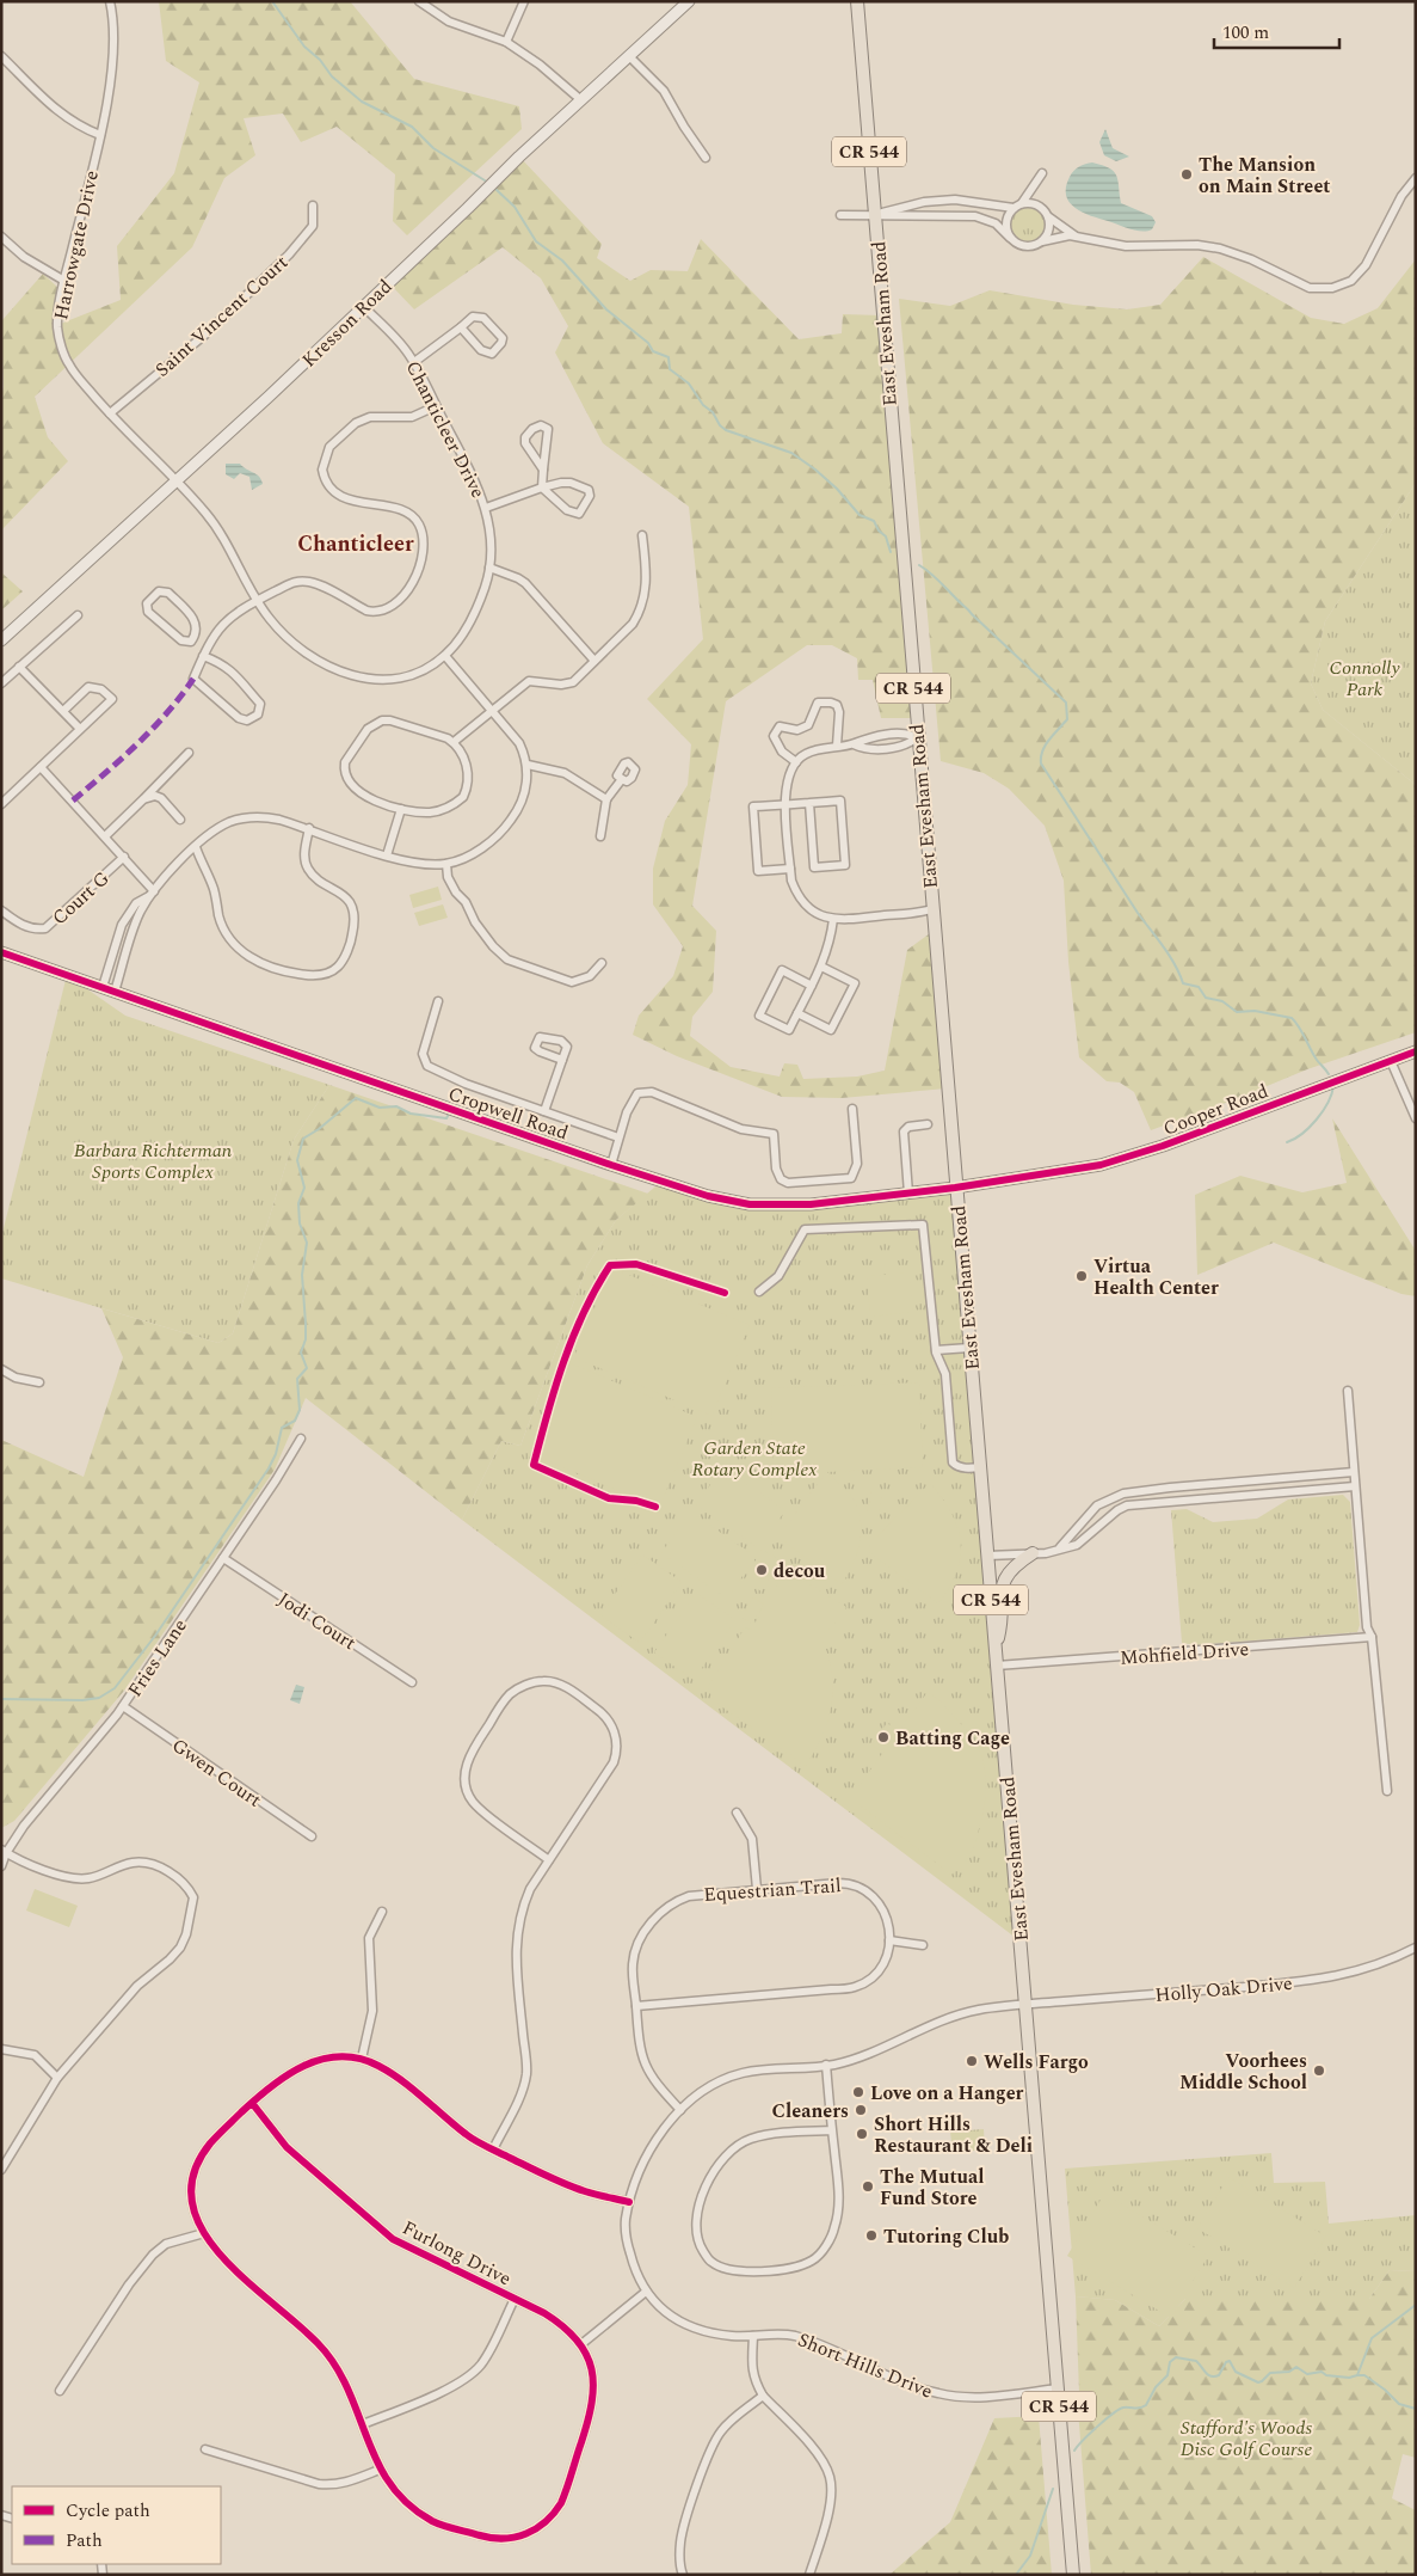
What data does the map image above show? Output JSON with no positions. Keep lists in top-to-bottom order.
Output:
{
  "streets": {
    "main road": ["CR 544", "East Evesham Road"],
    "street": [
      "Harrowgate Drive",
      "Saint Vincent Court",
      "Kresson Road",
      "Chanticleer Drive",
      "Court G",
      "Cooper Road",
      "Cropwell Road",
      "Jodi Court",
      "Mohfield Drive",
      "Fries Lane",
      "Gwen Court",
      "Equestrian Trail",
      "Holly Oak Drive",
      "Furlong Drive",
      "Short Hills Drive"
    ]
  },
  "crossings": [
    ["Harrowgate Drive", "Saint Vincent Court"],
    ["Harrowgate Drive", "Kresson Road"],
    ["Harrowgate Drive", "Chanticleer Drive"],
    ["Kresson Road", "Chanticleer Drive"],
    ["East Evesham Road", "Cropwell Road"],
    ["East Evesham Road", "Mohfield Drive"],
    ["East Evesham Road", "Holly Oak Drive"],
    ["East Evesham Road", "Short Hills Drive"],
    ["Cooper Road", "Cropwell Road"],
    ["Jodi Court", "Fries Lane"],
    ["Fries Lane", "Gwen Court"],
    ["Equestrian Trail", "Short Hills Drive"],
    ["Holly Oak Drive", "Short Hills Drive"]
  ],
  "districts": ["Chanticleer"],
  "parks": [
    "Connolly Park",
    "Barbara Richterman Sports Complex",
    "Garden State Rotary Complex",
    "Stafford's Woods Disc Golf Course"
  ],
  "places": [
    "The Mansion on Main Street",
    "Virtua Health Center",
    "decou",
    "Batting Cage",
    "Wells Fargo",
    "Voorhees Middle School",
    "Love on a Hanger",
    "Cleaners",
    "Short Hills Restaurant & Deli",
    "The Mutual Fund Store",
    "Tutoring Club"
  ],
  "legend": ["Cycle path", "Path"],
  "scale_bar": "100 m"
}
